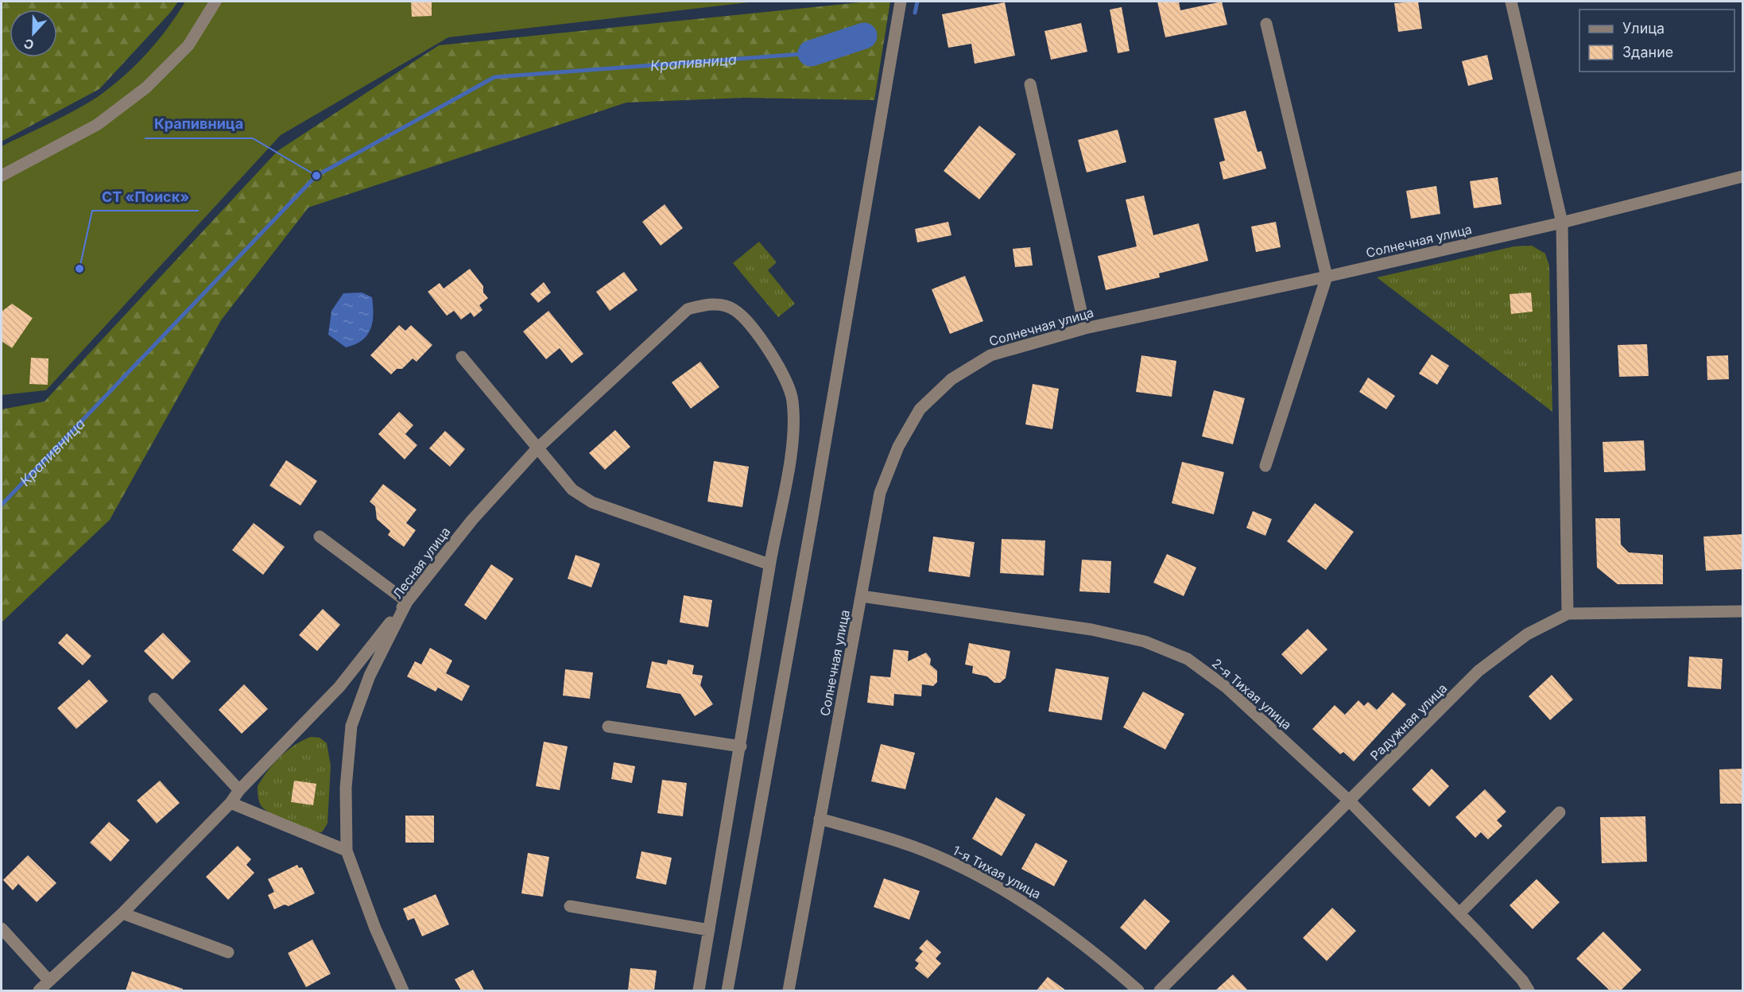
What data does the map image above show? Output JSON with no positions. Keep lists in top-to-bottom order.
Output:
{
  "streets": {
    "street": [
      "Солнечная улица",
      "Лесная улица",
      "2-я Тихая улица",
      "Радужная улица",
      "1-я Тихая улица"
    ]
  },
  "crossings": [
    ["Солнечная улица", "2-я Тихая улица"],
    ["Солнечная улица", "1-я Тихая улица"],
    ["2-я Тихая улица", "Радужная улица"]
  ],
  "water": ["Крапивница"],
  "places": ["Крапивница", "СТ «Поиск»"],
  "legend": ["Улица", "Здание"],
  "north": "bottom"
}
